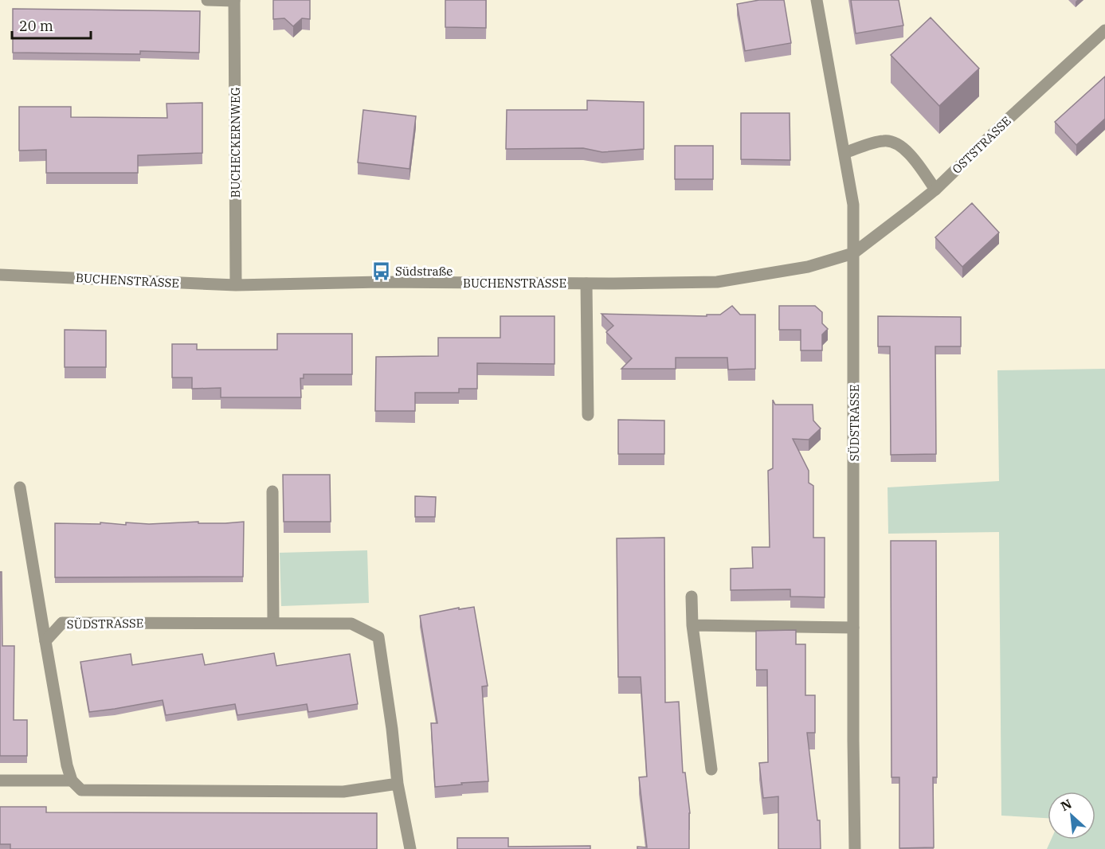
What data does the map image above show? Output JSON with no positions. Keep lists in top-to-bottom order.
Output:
{
  "streets": {
    "street": [
      "BUCHECKERNWEG",
      "OSTSTRASSE",
      "BUCHENSTRASSE",
      "SÜDSTRASSE"
    ]
  },
  "crossings": [
    ["BUCHECKERNWEG", "BUCHENSTRASSE"],
    ["OSTSTRASSE", "BUCHENSTRASSE"],
    ["OSTSTRASSE", "SÜDSTRASSE"],
    ["BUCHENSTRASSE", "SÜDSTRASSE"]
  ],
  "places": {
    "bus stop": ["Südstraße"]
  },
  "scale_bar": "20 m",
  "north": "top left"
}
